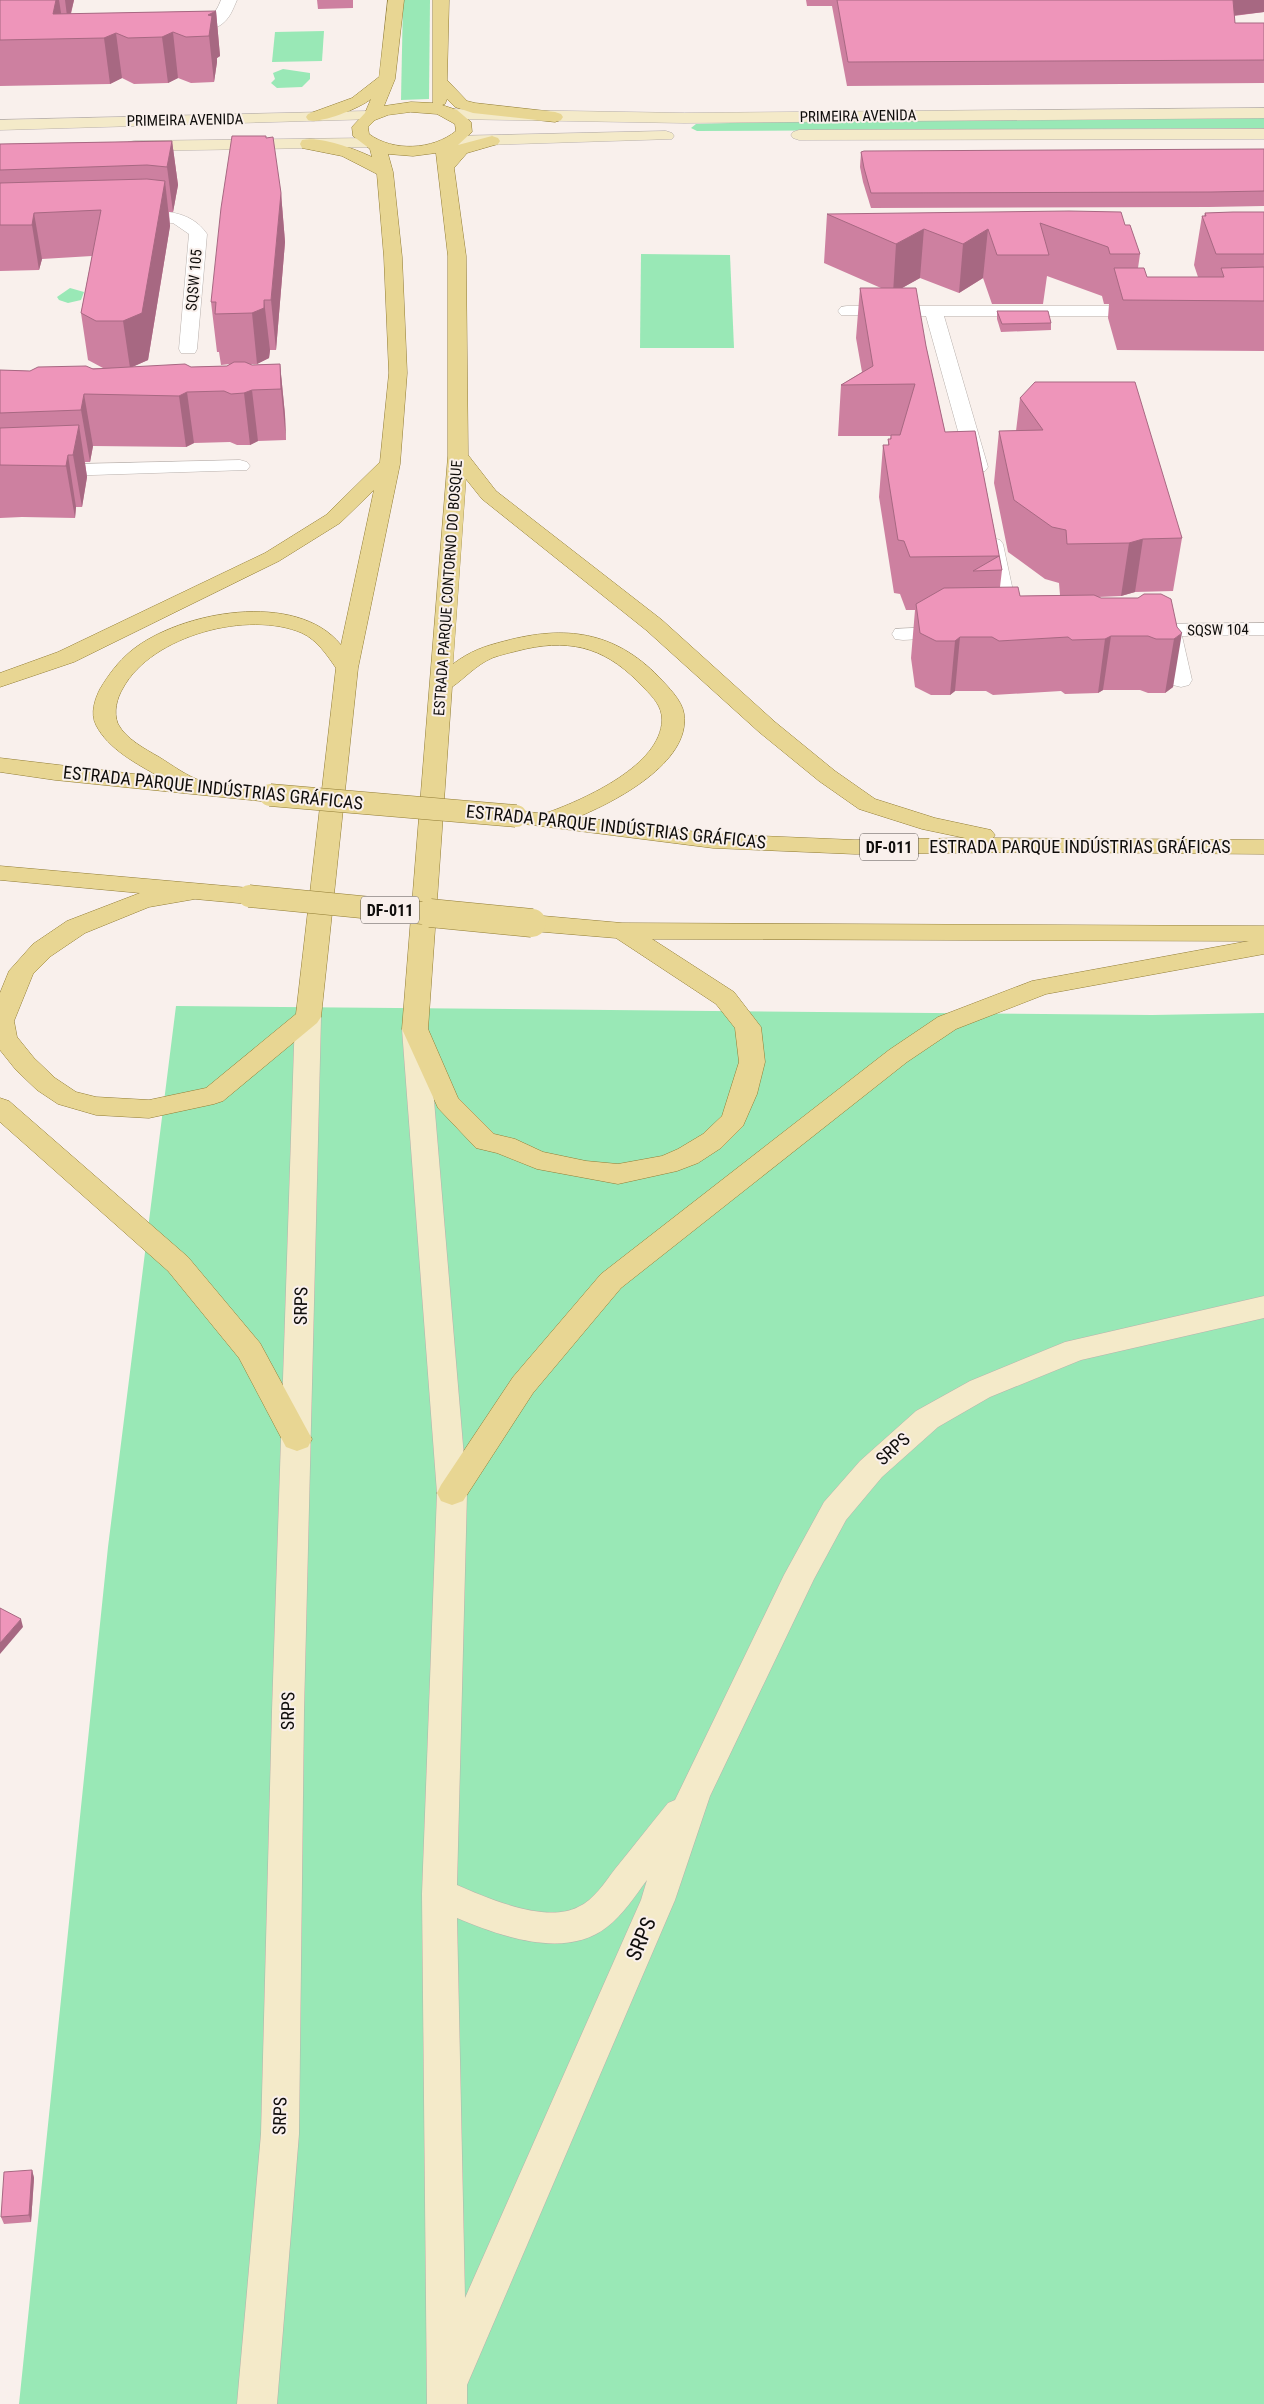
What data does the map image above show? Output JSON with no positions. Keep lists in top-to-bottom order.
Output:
{
  "streets": {
    "main road": [
      "PRIMEIRA AVENIDA",
      "ESTRADA PARQUE CONTORNO DO BOSQUE",
      "ESTRADA PARQUE INDÚSTRIAS GRÁFICAS",
      "DF-011",
      "SRPS"
    ],
    "street": ["SQSW 105", "SQSW 104"]
  },
  "crossings": [
    ["ESTRADA PARQUE CONTORNO DO BOSQUE", "SRPS"]
  ]
}
